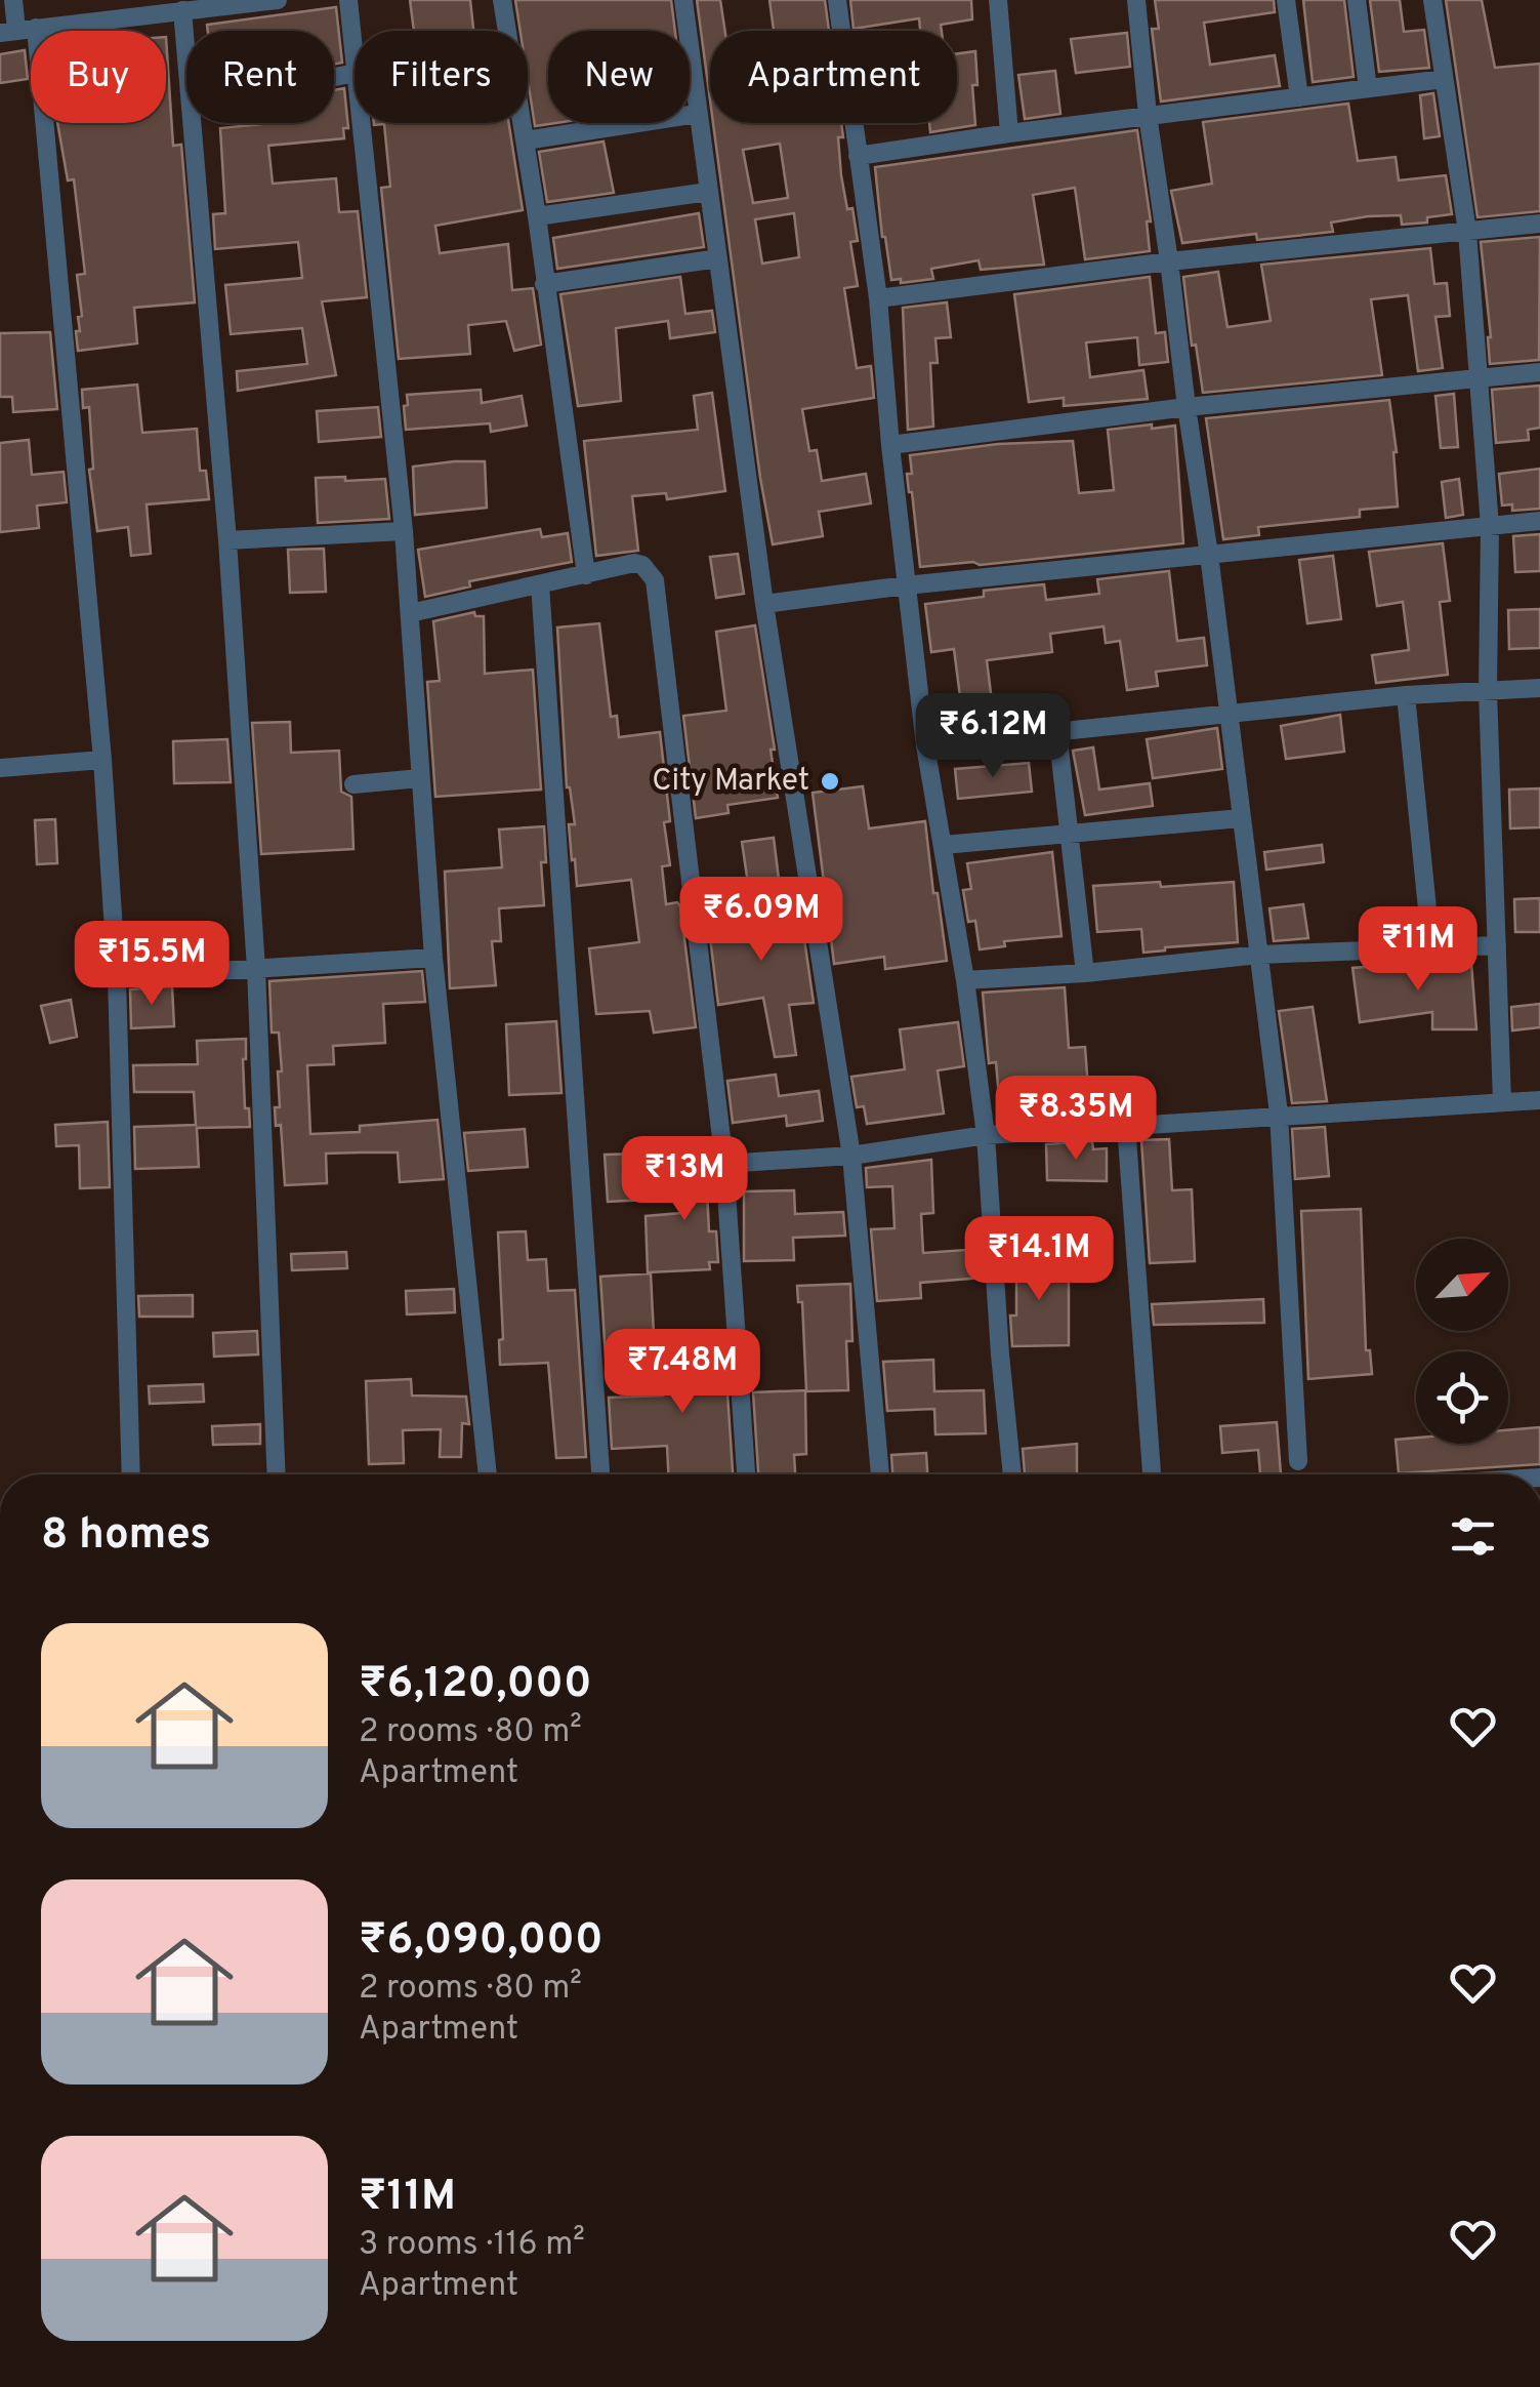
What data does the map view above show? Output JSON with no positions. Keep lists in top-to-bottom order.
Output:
{
  "places": ["City Market"],
  "north": "top right",
  "page": {
    "chip": [
      "Buy",
      "Rent",
      "Filters",
      "New",
      "Apartment"
    ],
    "price": [
      "₹6.12M",
      "₹6.09M",
      "₹11M",
      "₹15.5M",
      "₹8.35M",
      "₹13M",
      "₹14.1M",
      "₹7.48M"
    ],
    "heading": "8 homes",
    "list": [
      {
        "name": "₹6,120,000",
        "note": "2 rooms · 80 m² · Apartment"
      },
      {
        "name": "₹6,090,000",
        "note": "2 rooms · 80 m² · Apartment"
      },
      {
        "name": "₹11M",
        "note": "3 rooms · 116 m² · Apartment"
      }
    ]
  }
}
